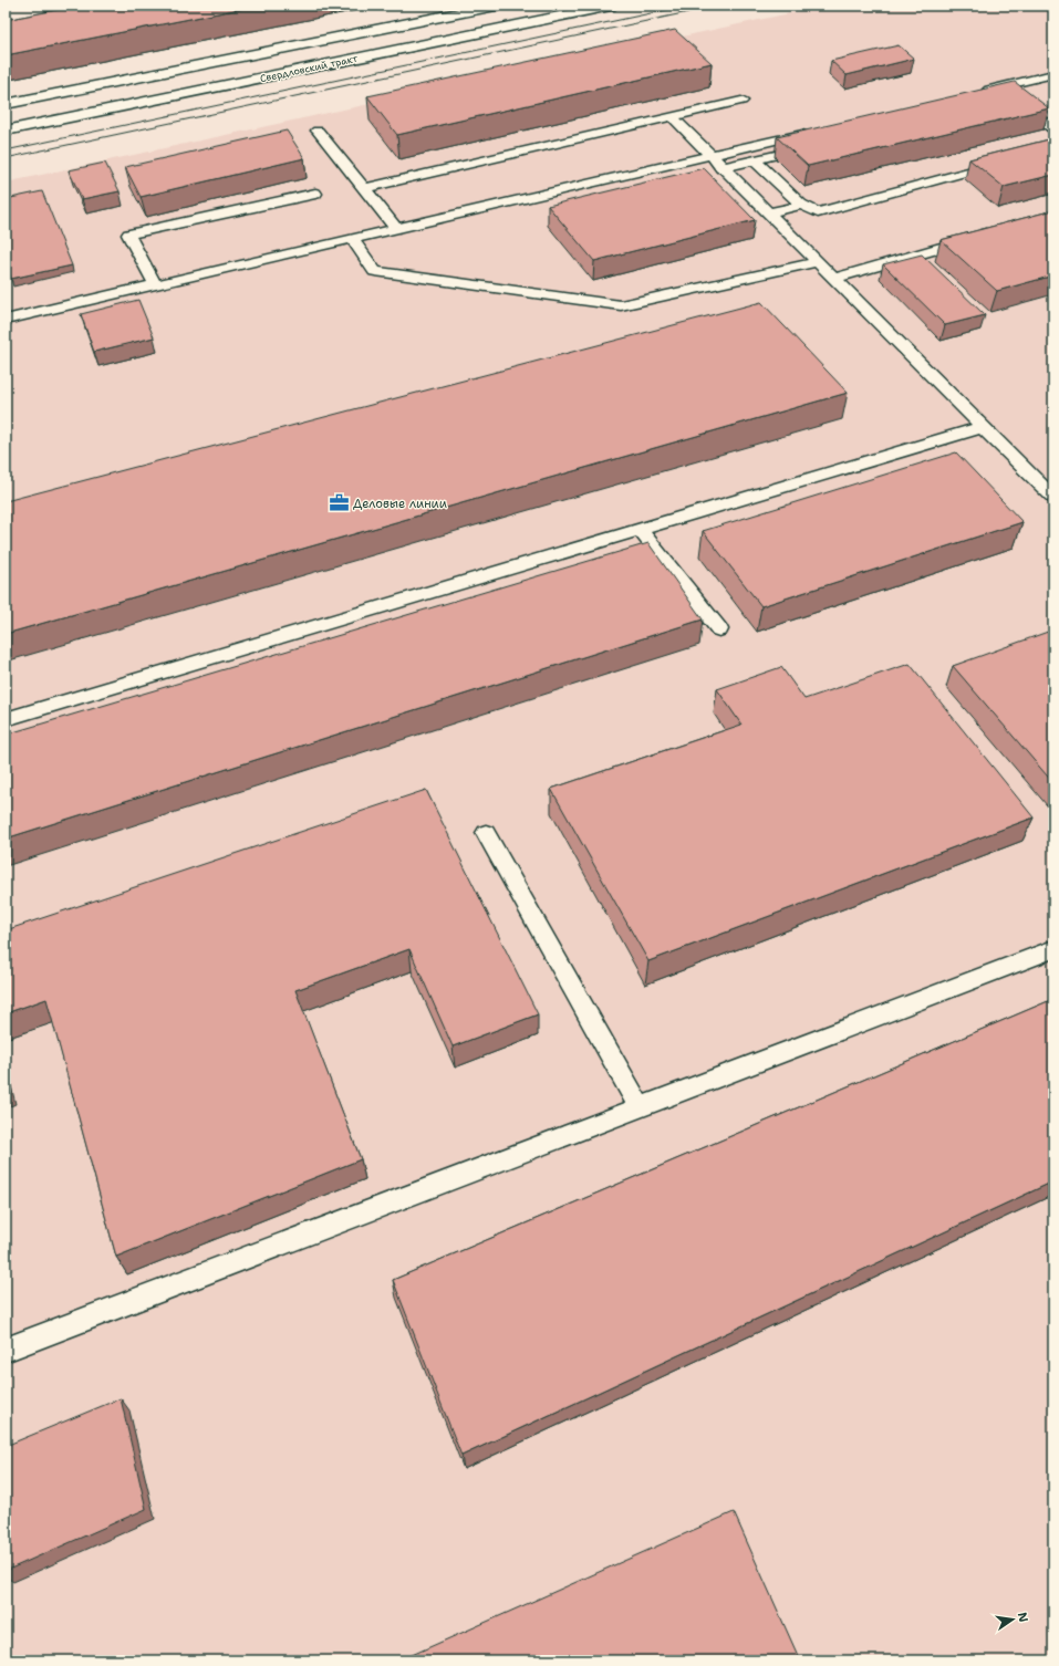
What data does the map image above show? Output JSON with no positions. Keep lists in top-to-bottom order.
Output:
{
  "streets": {
    "main road": ["Свердловский тракт"]
  },
  "places": {
    "office": ["Деловые линии"]
  },
  "north": "right"
}
